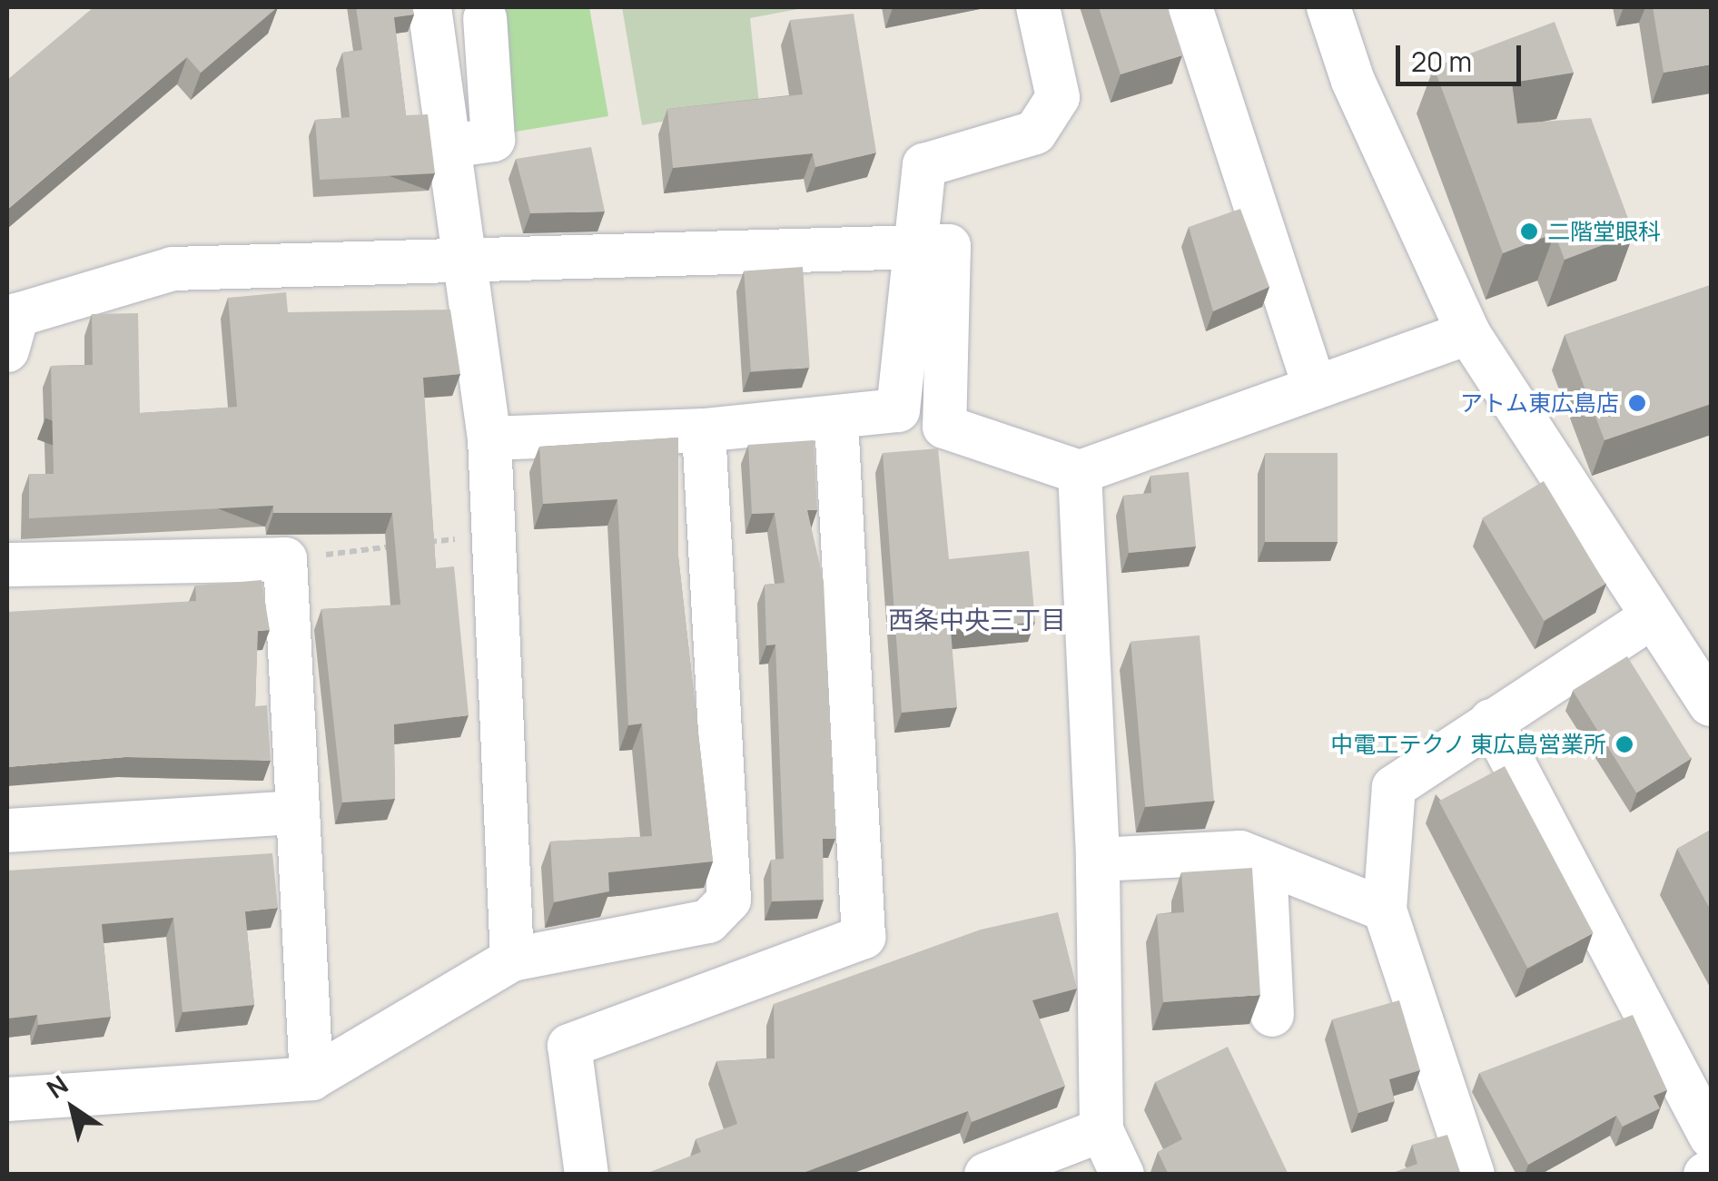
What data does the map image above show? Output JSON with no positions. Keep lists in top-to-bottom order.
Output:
{
  "districts": ["西条中央三丁目"],
  "places": ["二階堂眼科", "アトム東広島店", "中電工テクノ 東広島営業所"],
  "scale_bar": "20 m",
  "north": "top left"
}
